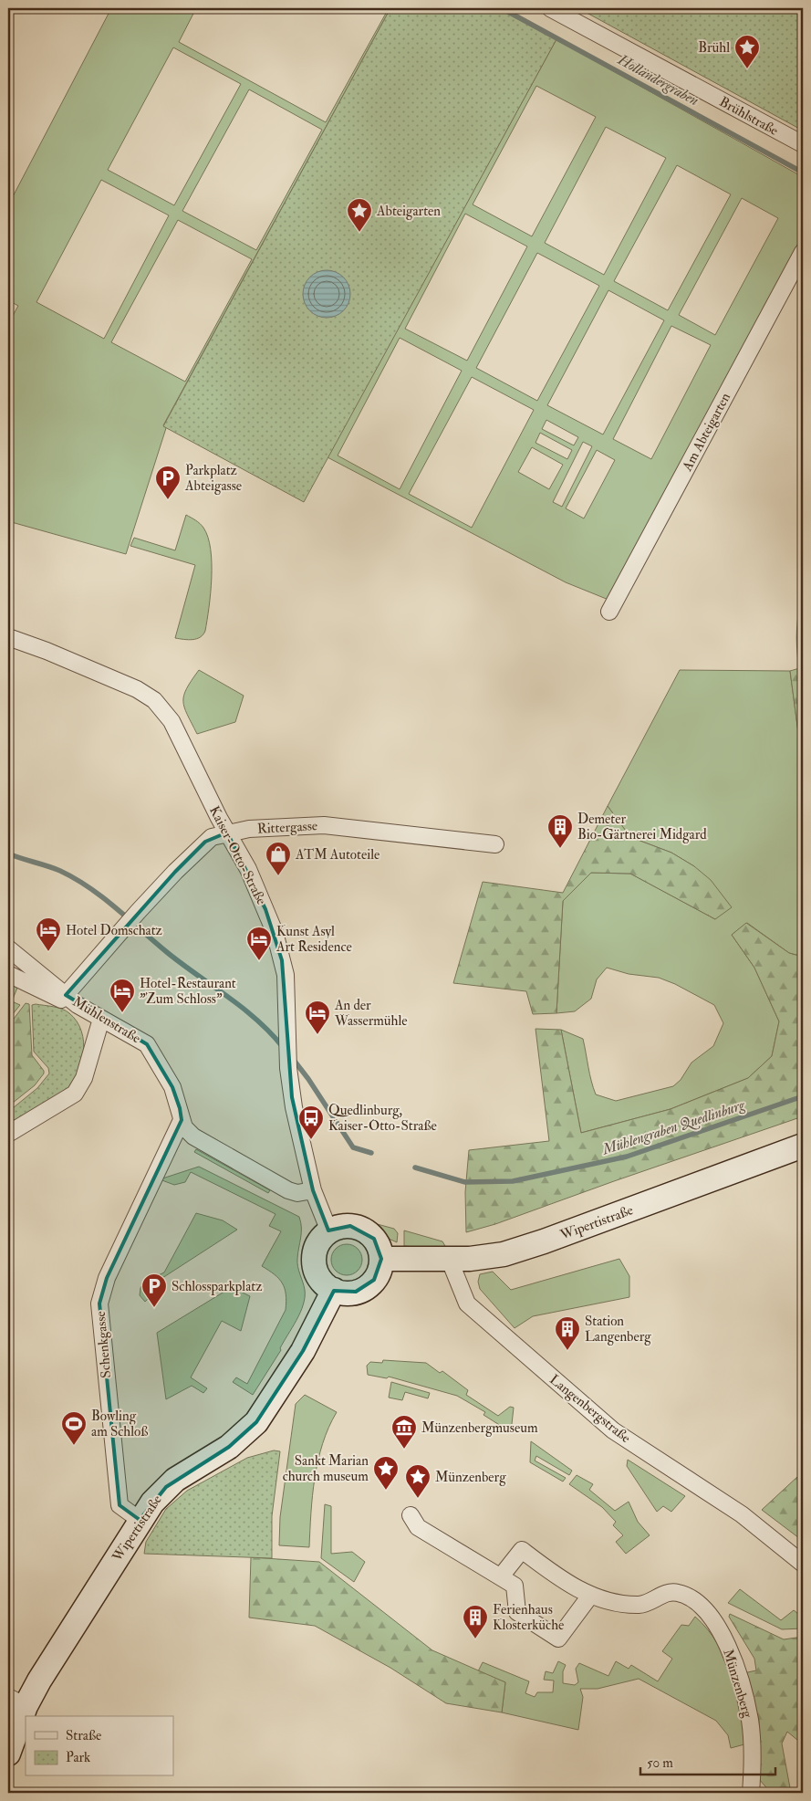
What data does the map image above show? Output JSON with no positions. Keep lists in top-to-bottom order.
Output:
{
  "streets": {
    "street": [
      "Brühlstraße",
      "Am Abteigarten",
      "Rittergasse",
      "Kaiser-Otto-Straße",
      "Mühlenstraße",
      "Wipertistraße",
      "Schenkgasse",
      "Langenbergstraße",
      "Münzenberg"
    ]
  },
  "crossings": [
    ["Rittergasse", "Kaiser-Otto-Straße"],
    ["Rittergasse", "Mühlenstraße"],
    ["Kaiser-Otto-Straße", "Mühlenstraße"],
    ["Kaiser-Otto-Straße", "Wipertistraße"],
    ["Mühlenstraße", "Schenkgasse"],
    ["Wipertistraße", "Schenkgasse"],
    ["Wipertistraße", "Langenbergstraße"]
  ],
  "water": ["Holländergraben", "Mühlengraben Quedlinburg"],
  "places": {
    "place": [
      "Brühl",
      "Abteigarten",
      "Sankt Marian church museum",
      "Münzenberg"
    ],
    "parking": ["Parkplatz Abteigasse", "Schlossparkplatz"],
    "building": ["Demeter Bio-Gärtnerei Midgard", "Station Langenberg", "Ferienhaus Klosterküche"],
    "shop": ["ATM Autoteile"],
    "hotel": [
      "Hotel Domschatz",
      "Kunst Asyl Art Residence",
      "Hotel-Restaurant \"Zum Schloss\"",
      "An der Wassermühle"
    ],
    "bus stop": ["Quedlinburg, Kaiser-Otto-Straße"],
    "sports": ["Bowling am Schloß"],
    "museum": ["Münzenbergmuseum"]
  },
  "legend": ["Straße", "Park"],
  "scale_bar": "50 m"
}
